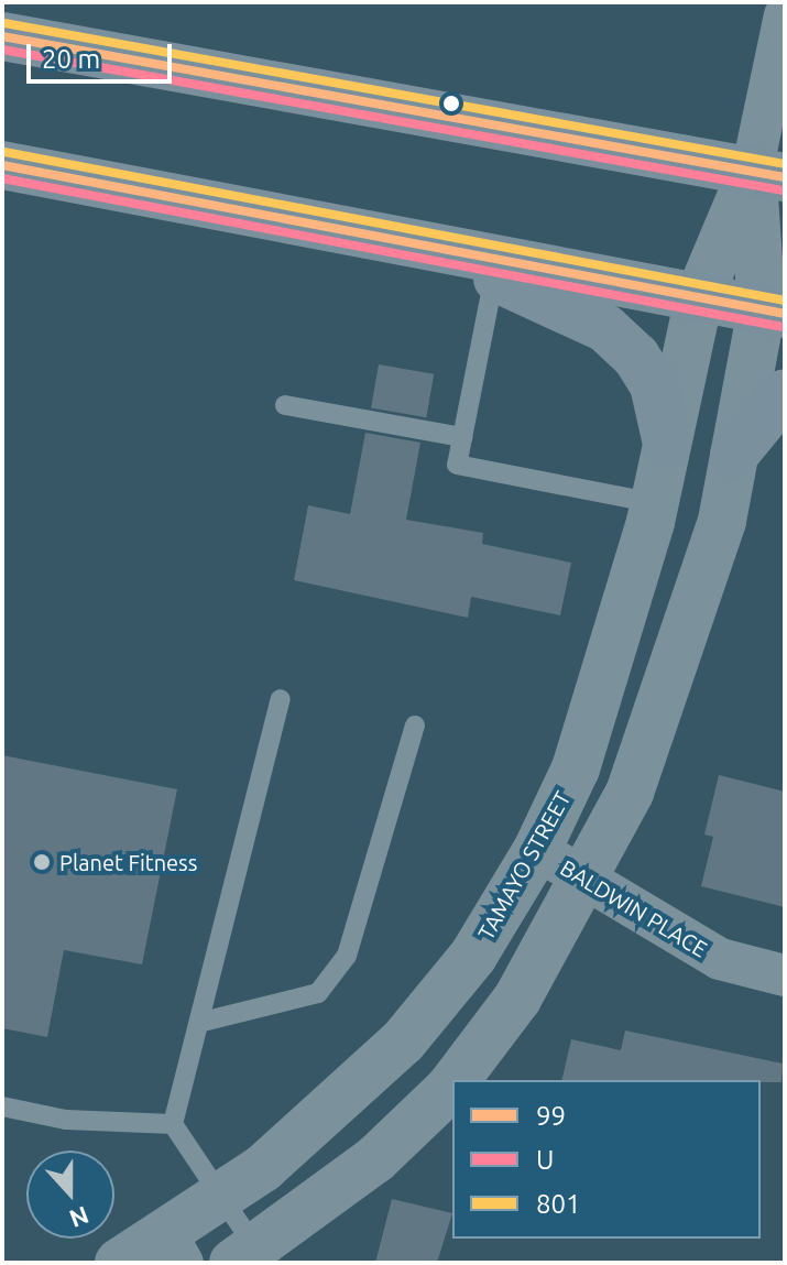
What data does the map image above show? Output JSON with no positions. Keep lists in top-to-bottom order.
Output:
{
  "streets": {
    "street": ["TAMAYO STREET", "BALDWIN PLACE"]
  },
  "crossings": [
    ["TAMAYO STREET", "BALDWIN PLACE"]
  ],
  "places": ["Planet Fitness"],
  "lines": ["transit line 801", "transit line 99", "transit line U"],
  "legend": ["99", "U", "801"],
  "scale_bar": "20 m",
  "north": "bottom"
}
